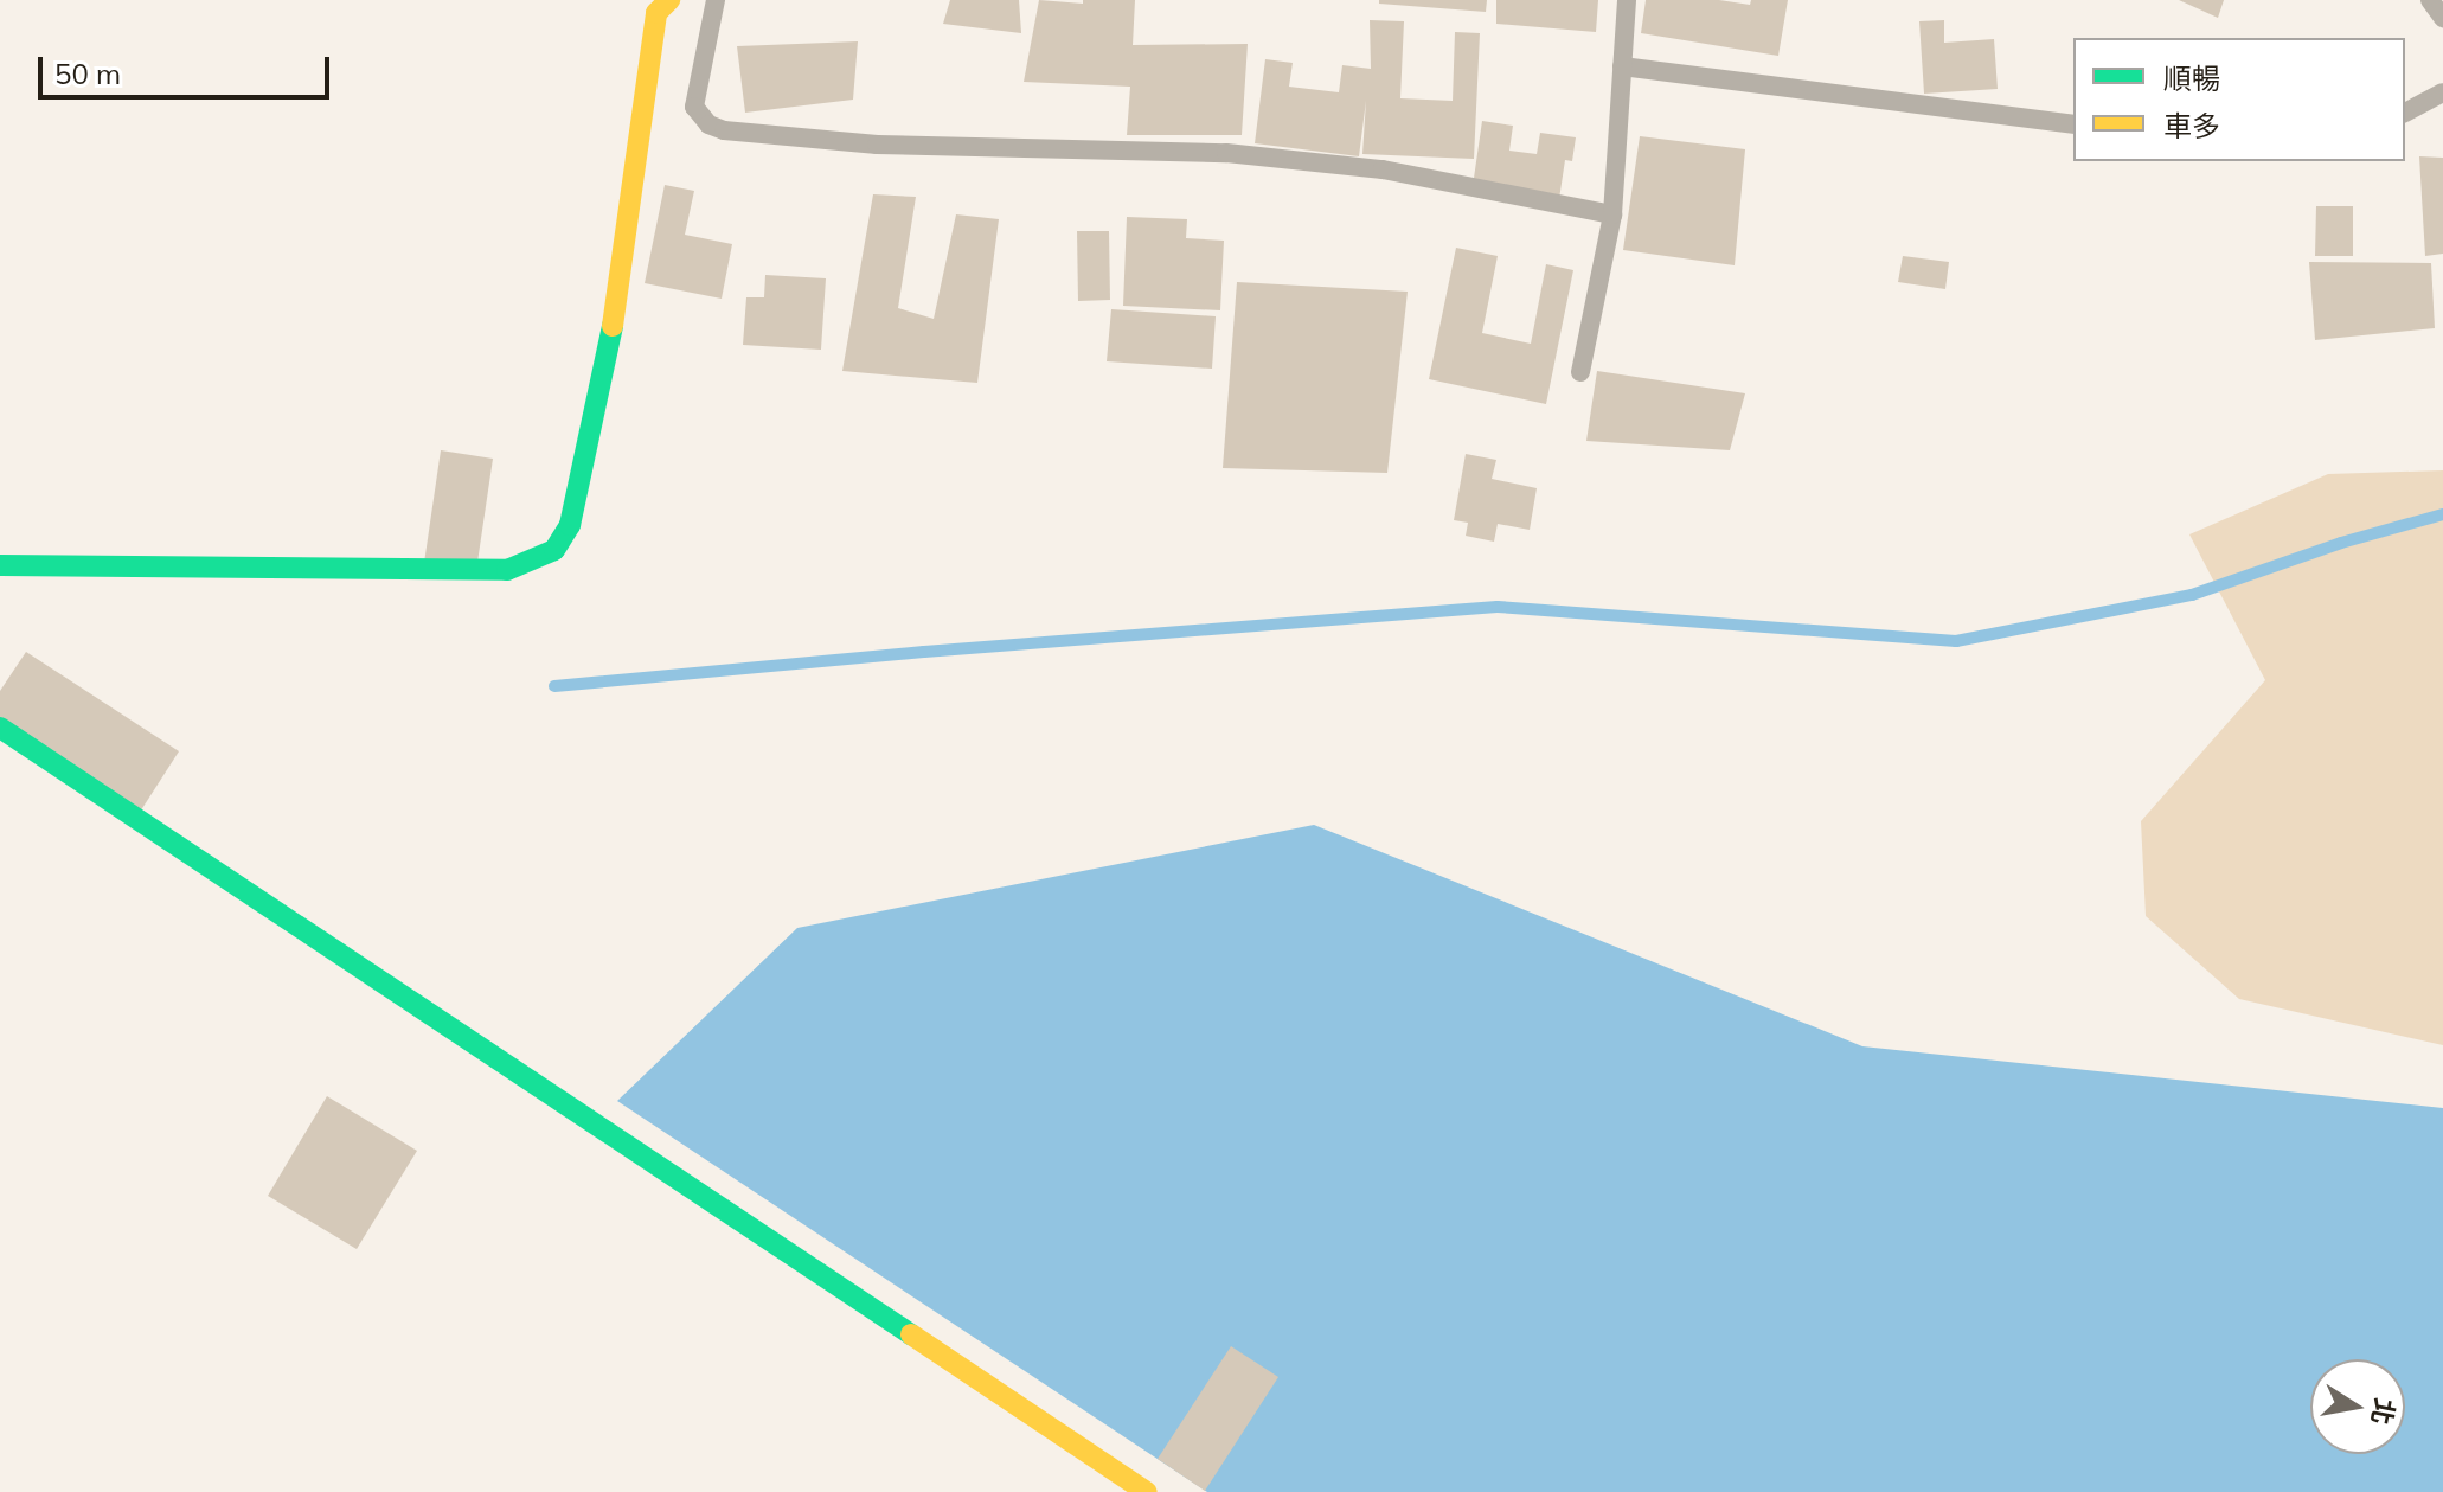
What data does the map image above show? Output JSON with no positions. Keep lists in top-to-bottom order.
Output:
{
  "legend": ["順暢", "車多"],
  "scale_bar": "50 m",
  "north": "right"
}
